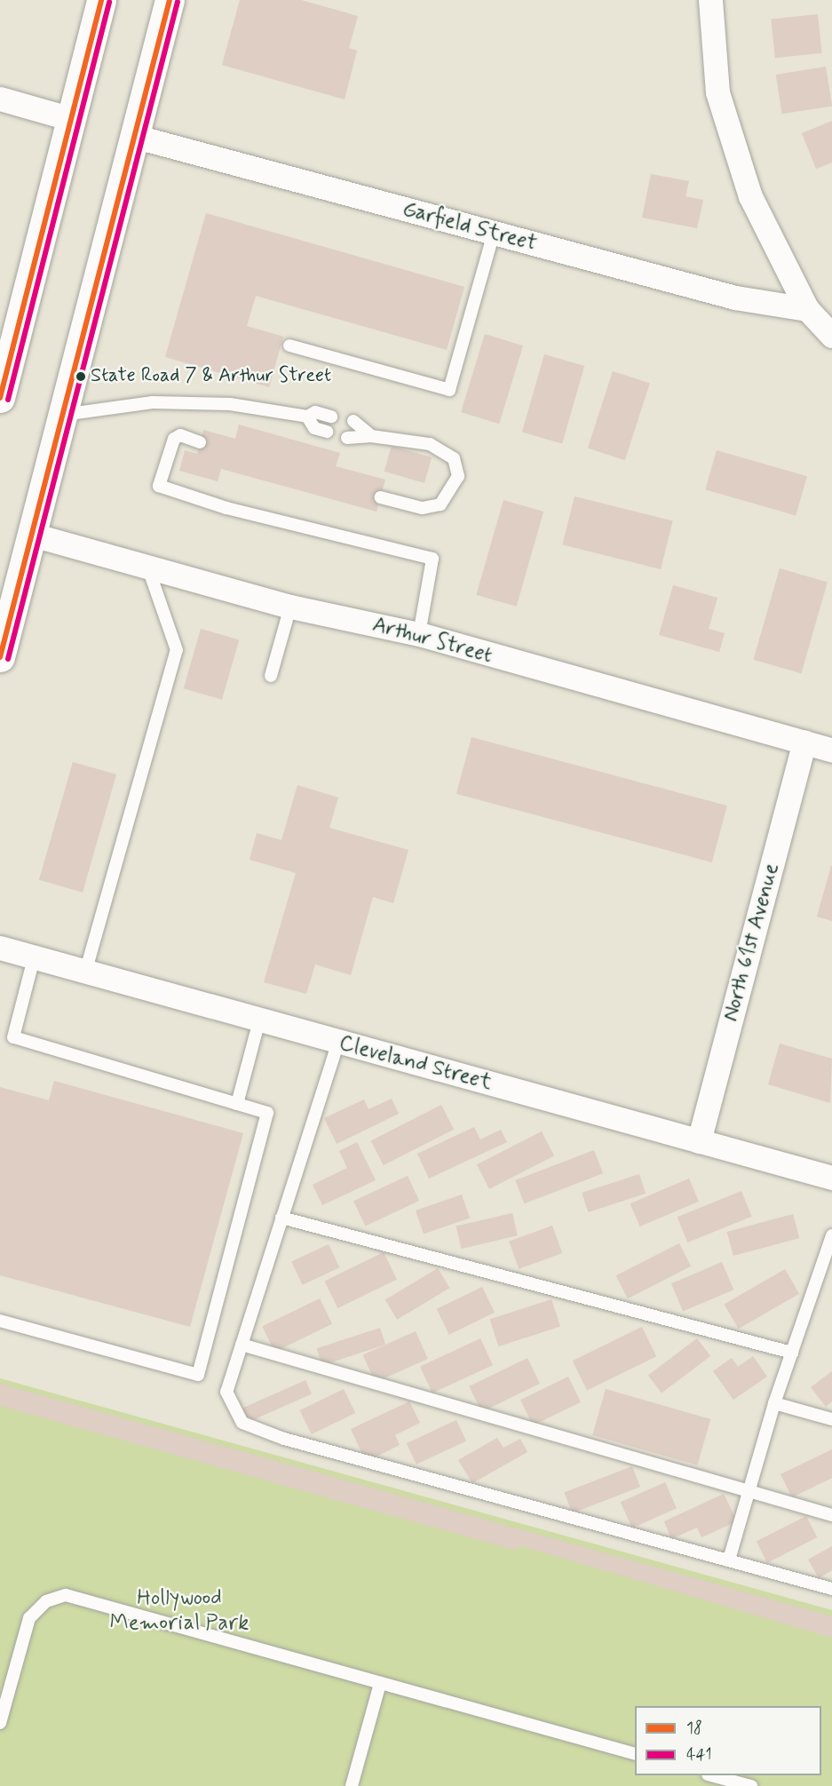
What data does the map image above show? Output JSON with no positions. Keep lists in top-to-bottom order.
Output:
{
  "streets": {
    "street": [
      "Garfield Street",
      "Arthur Street",
      "North 61st Avenue",
      "Cleveland Street"
    ]
  },
  "crossings": [
    ["Arthur Street", "North 61st Avenue"],
    ["North 61st Avenue", "Cleveland Street"]
  ],
  "parks": ["Hollywood Memorial Park"],
  "places": ["State Road 7 & Arthur Street"],
  "lines": ["transit line 18", "transit line 441"],
  "legend": ["18", "441"]
}
